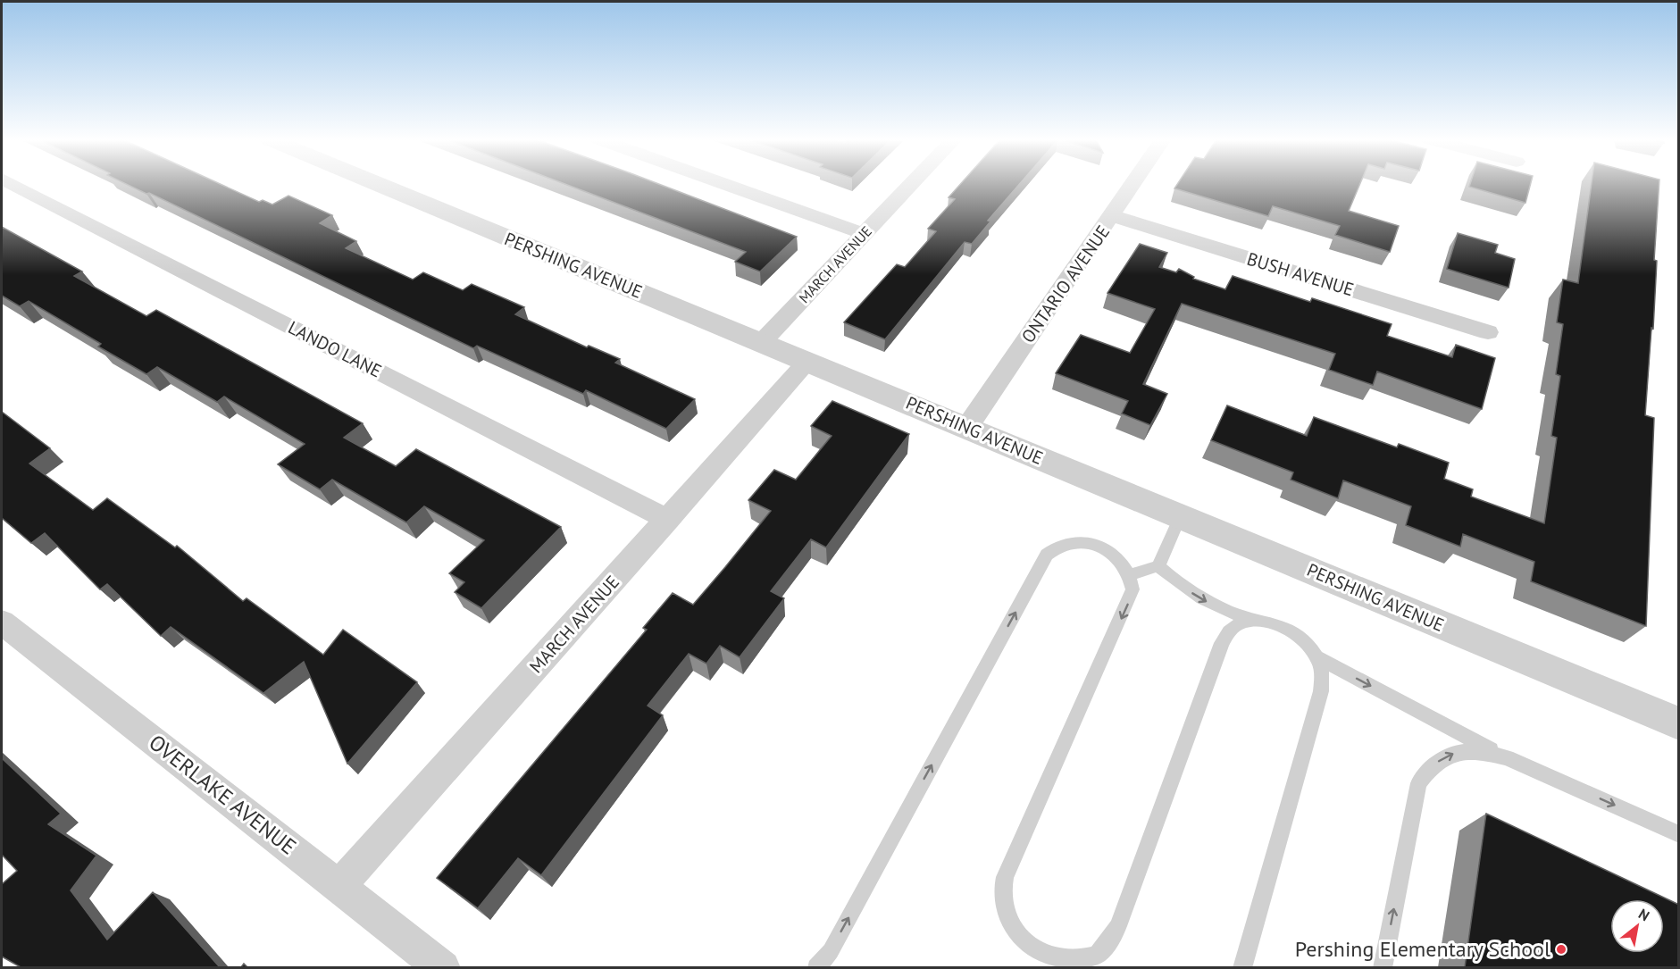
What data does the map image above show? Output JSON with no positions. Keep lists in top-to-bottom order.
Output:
{
  "streets": {
    "street": [
      "MARCH AVENUE",
      "PERSHING AVENUE",
      "BUSH AVENUE",
      "ONTARIO AVENUE",
      "LANDO LANE",
      "OVERLAKE AVENUE"
    ]
  },
  "crossings": [
    ["MARCH AVENUE", "PERSHING AVENUE"],
    ["MARCH AVENUE", "LANDO LANE"],
    ["MARCH AVENUE", "OVERLAKE AVENUE"],
    ["PERSHING AVENUE", "ONTARIO AVENUE"],
    ["BUSH AVENUE", "ONTARIO AVENUE"]
  ],
  "places": ["Pershing Elementary School"],
  "north": "top right"
}
